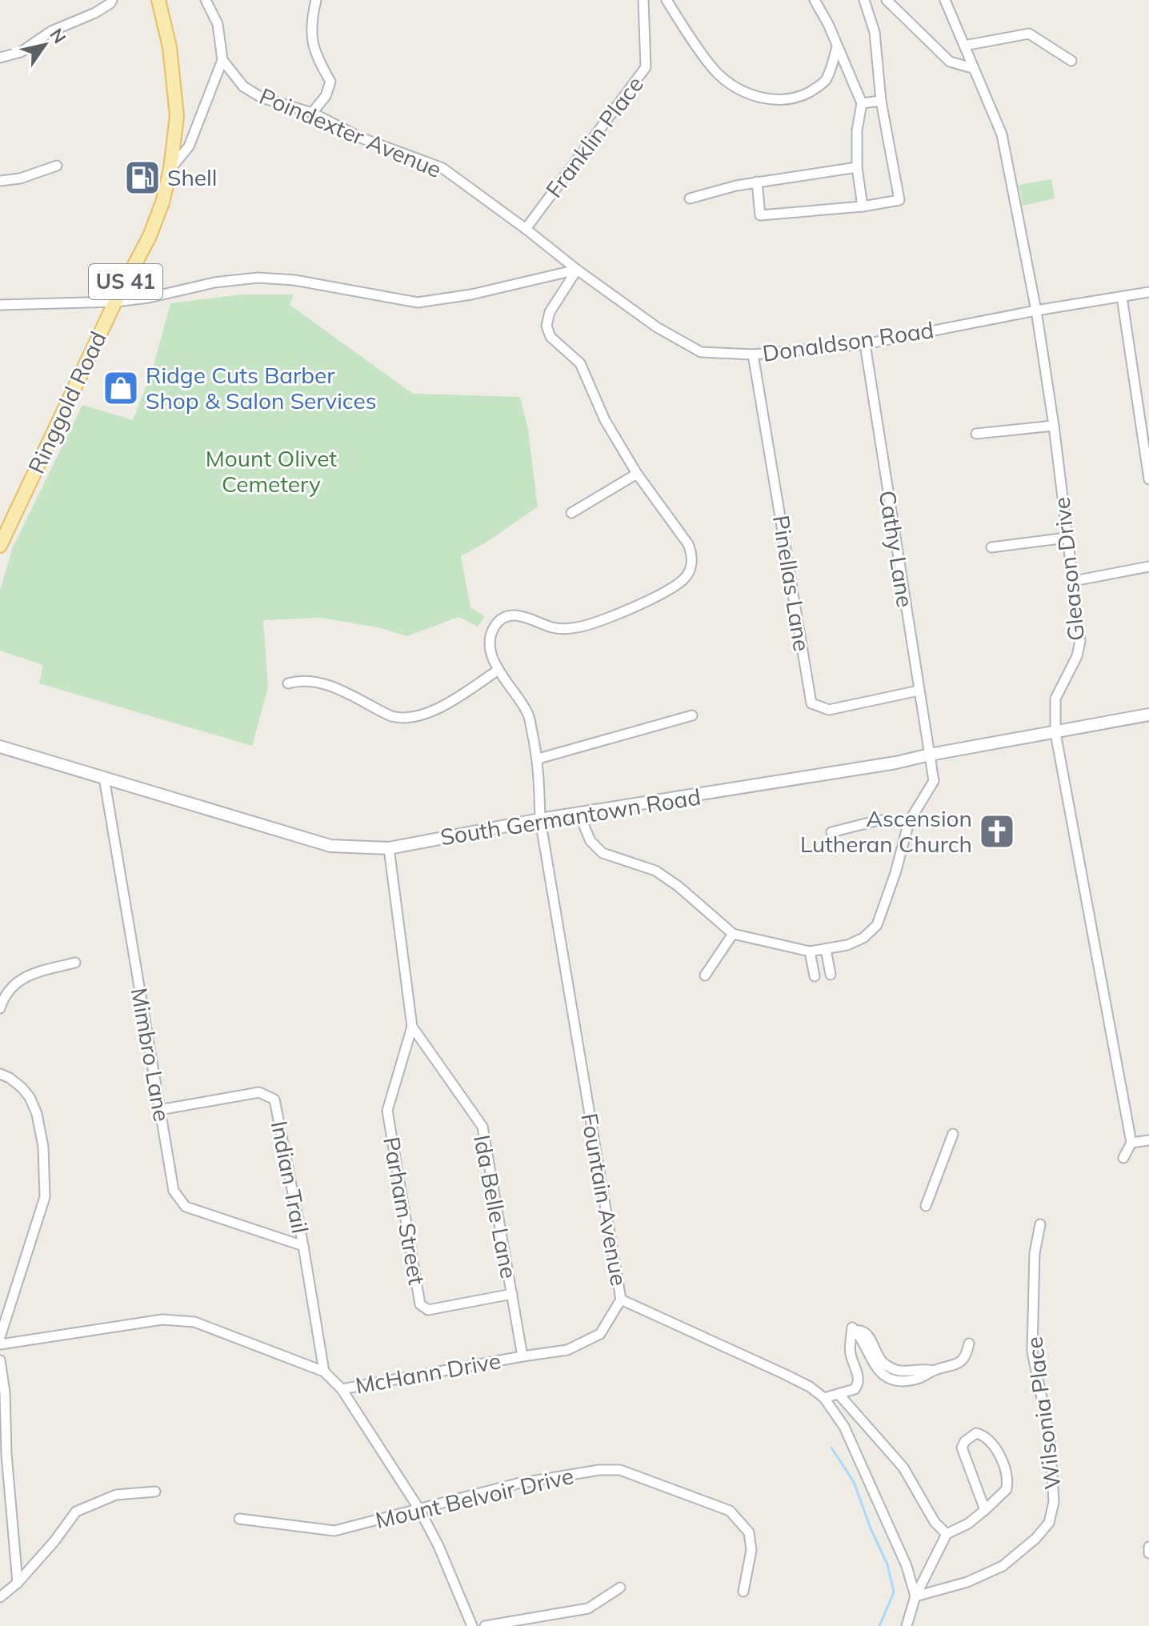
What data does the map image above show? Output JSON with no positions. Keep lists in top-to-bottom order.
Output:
{
  "streets": {
    "main road": ["US 41", "Ringgold Road", "South Germantown Road"],
    "street": [
      "Poindexter Avenue",
      "Franklin Place",
      "Donaldson Road",
      "Cathy Lane",
      "Gleason Drive",
      "Pinellas Lane",
      "Mimbro Lane",
      "Indian Trail",
      "Fountain Avenue",
      "Ida Belle Lane",
      "Parham Street",
      "McHann Drive",
      "Wilsonia Place",
      "Mount Belvoir Drive"
    ]
  },
  "crossings": [
    ["Poindexter Avenue", "Franklin Place"],
    ["Poindexter Avenue", "Donaldson Road"],
    ["Donaldson Road", "Cathy Lane"],
    ["Donaldson Road", "Gleason Drive"],
    ["Donaldson Road", "Pinellas Lane"],
    ["Cathy Lane", "Pinellas Lane"],
    ["Cathy Lane", "South Germantown Road"],
    ["Gleason Drive", "South Germantown Road"],
    ["South Germantown Road", "Mimbro Lane"],
    ["South Germantown Road", "Fountain Avenue"],
    ["South Germantown Road", "Ida Belle Lane"],
    ["Mimbro Lane", "Indian Trail"],
    ["Indian Trail", "McHann Drive"],
    ["Fountain Avenue", "McHann Drive"],
    ["Fountain Avenue", "Wilsonia Place"],
    ["Ida Belle Lane", "Parham Street"],
    ["Ida Belle Lane", "McHann Drive"]
  ],
  "parks": ["Mount Olivet Cemetery"],
  "places": {
    "fuel station": ["Shell"],
    "shop": ["Ridge Cuts Barber Shop & Salon Services"],
    "church": ["Ascension Lutheran Church"]
  },
  "north": "top right"
}
